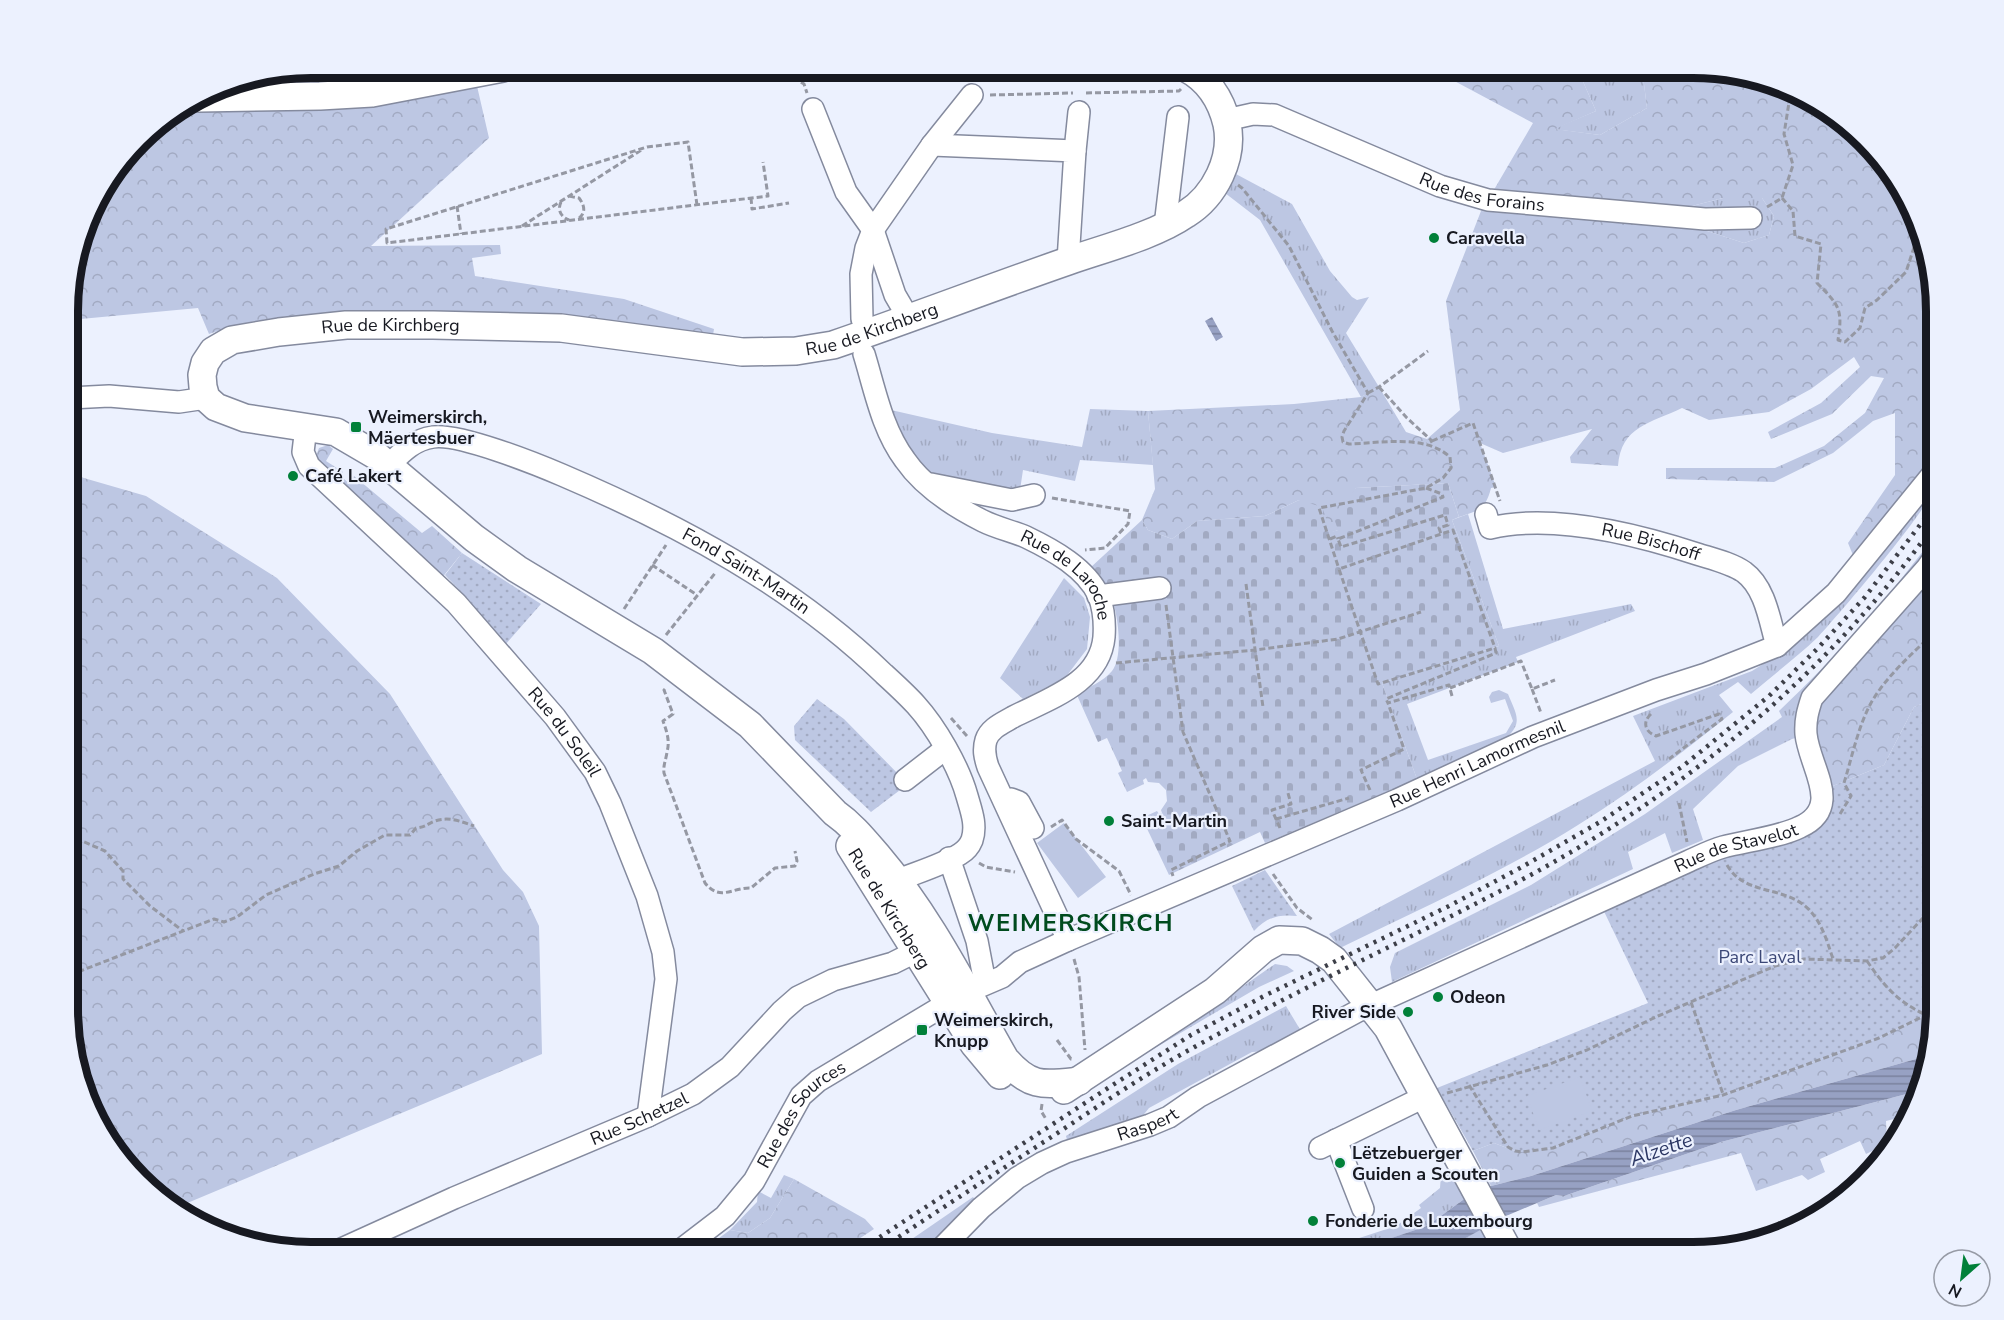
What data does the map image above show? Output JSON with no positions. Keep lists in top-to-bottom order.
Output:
{
  "streets": {
    "main road": ["Rue de Kirchberg"],
    "street": [
      "Rue des Forains",
      "Rue Bischoff",
      "Fond Saint-Martin",
      "Rue de Laroche",
      "Rue du Soleil",
      "Rue Henri Lamormesnil",
      "Rue de Stavelot",
      "Rue des Sources",
      "Rue Schetzel",
      "Raspert"
    ]
  },
  "crossings": [
    ["Rue des Forains", "Rue de Kirchberg"],
    ["Rue de Kirchberg", "Fond Saint-Martin"],
    ["Rue de Kirchberg", "Rue du Soleil"],
    ["Rue de Kirchberg", "Rue Henri Lamormesnil"],
    ["Rue de Kirchberg", "Rue des Sources"],
    ["Rue de Kirchberg", "Rue Schetzel"],
    ["Rue Bischoff", "Rue Henri Lamormesnil"],
    ["Rue de Laroche", "Rue Henri Lamormesnil"],
    ["Rue du Soleil", "Rue Schetzel"],
    ["Rue Henri Lamormesnil", "Rue des Sources"],
    ["Rue de Stavelot", "Raspert"]
  ],
  "districts": ["WEIMERSKIRCH"],
  "water": ["Alzette"],
  "parks": ["Parc Laval"],
  "places": {
    "other": [
      "Caravella",
      "Café Lakert",
      "Saint-Martin",
      "Odeon",
      "River Side",
      "Lëtzebuerger Guiden a Scouten",
      "Fonderie de Luxembourg"
    ],
    "transit": ["Weimerskirch, Mäertesbuer", "Weimerskirch, Knupp"]
  },
  "north": "bottom left"
}
